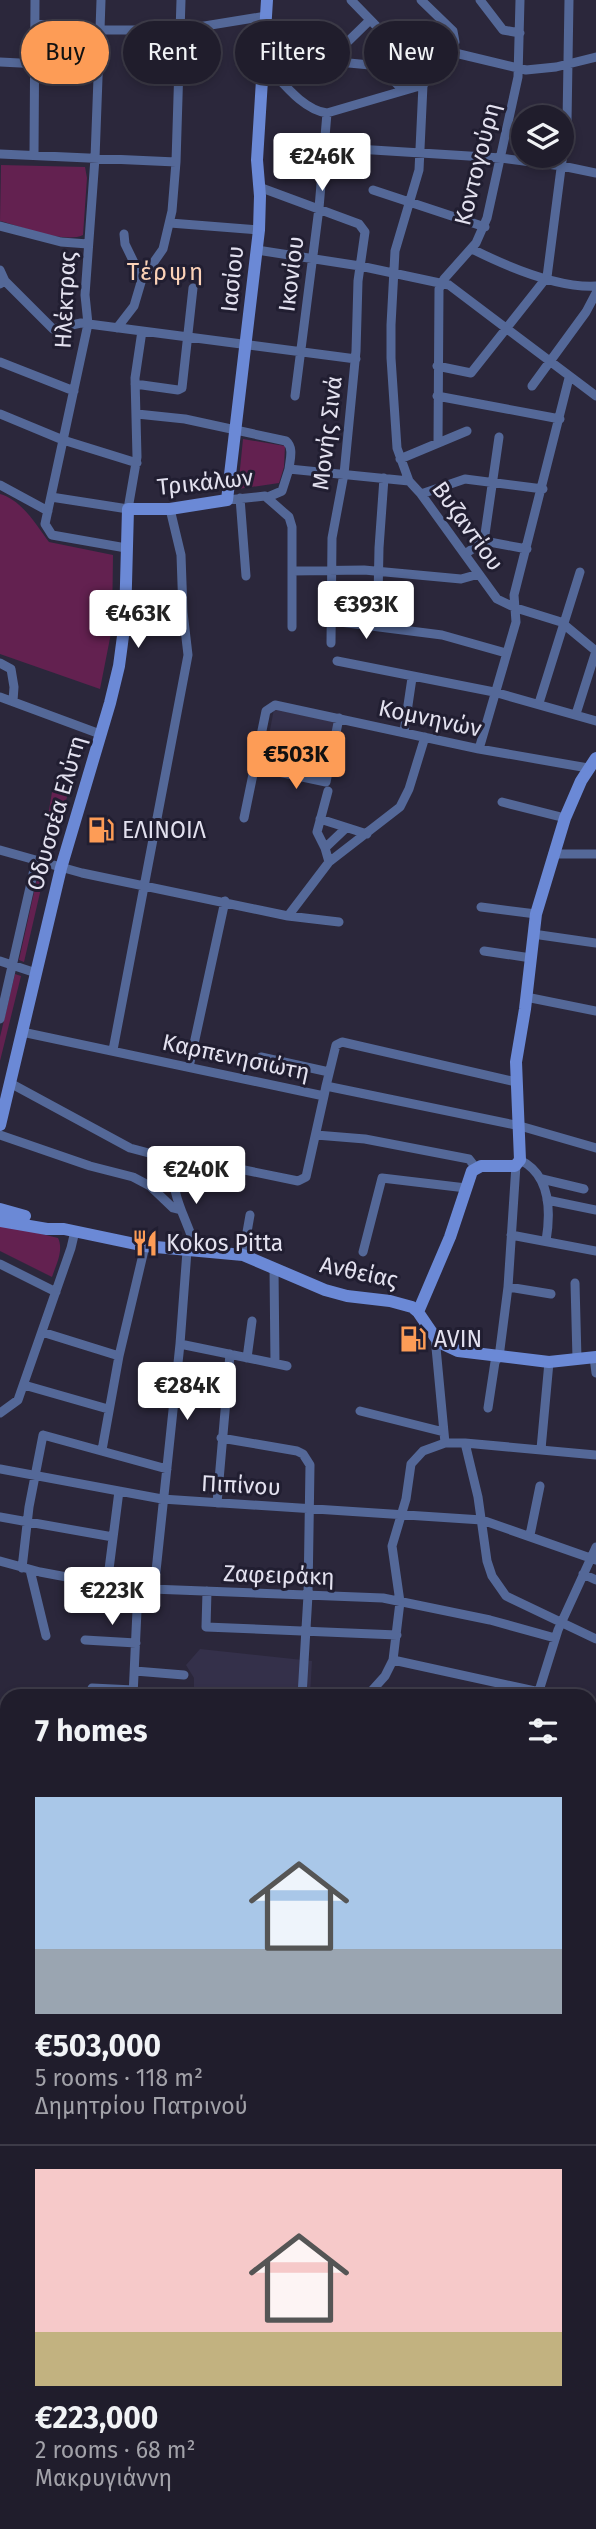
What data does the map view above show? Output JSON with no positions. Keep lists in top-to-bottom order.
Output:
{
  "streets": {
    "main road": [
      "Ιασίου",
      "Τρικάλων",
      "Οδυσσέα Ελύτη",
      "Ανθείας"
    ],
    "street": [
      "Κοντογούρη",
      "Ικονίου",
      "Ηλέκτρας",
      "Μονής Σινά",
      "Βυζαντίου",
      "Κομνηνών",
      "Καρπενησιώτη",
      "Πιπίνου",
      "Ζαφειράκη"
    ]
  },
  "crossings": [
    ["Ικονίου", "Μονής Σινά"],
    ["Ιασίου", "Τρικάλων"],
    ["Ηλέκτρας", "Τρικάλων"],
    ["Ηλέκτρας", "Οδυσσέα Ελύτη"],
    ["Μονής Σινά", "Βυζαντίου"],
    ["Τρικάλων", "Οδυσσέα Ελύτη"],
    ["Οδυσσέα Ελύτη", "Καρπενησιώτη"]
  ],
  "districts": ["Τέρψη"],
  "places": {
    "fuel station": ["ΕΛΙΝΟΙΛ", "AVIN"],
    "restaurant": ["Kokos Pitta"]
  },
  "page": {
    "chip": [
      "Buy",
      "Rent",
      "Filters",
      "New"
    ],
    "price": [
      "€246K",
      "€393K",
      "€463K",
      "€503K",
      "€240K",
      "€284K",
      "€223K"
    ],
    "heading": "7 homes",
    "list": [
      {
        "name": "€503,000",
        "note": "5 rooms · 118 m² · Δημητρίου Πατρινού"
      },
      {
        "name": "€223,000",
        "note": "2 rooms · 68 m² · Μακρυγιάννη"
      }
    ]
  }
}
